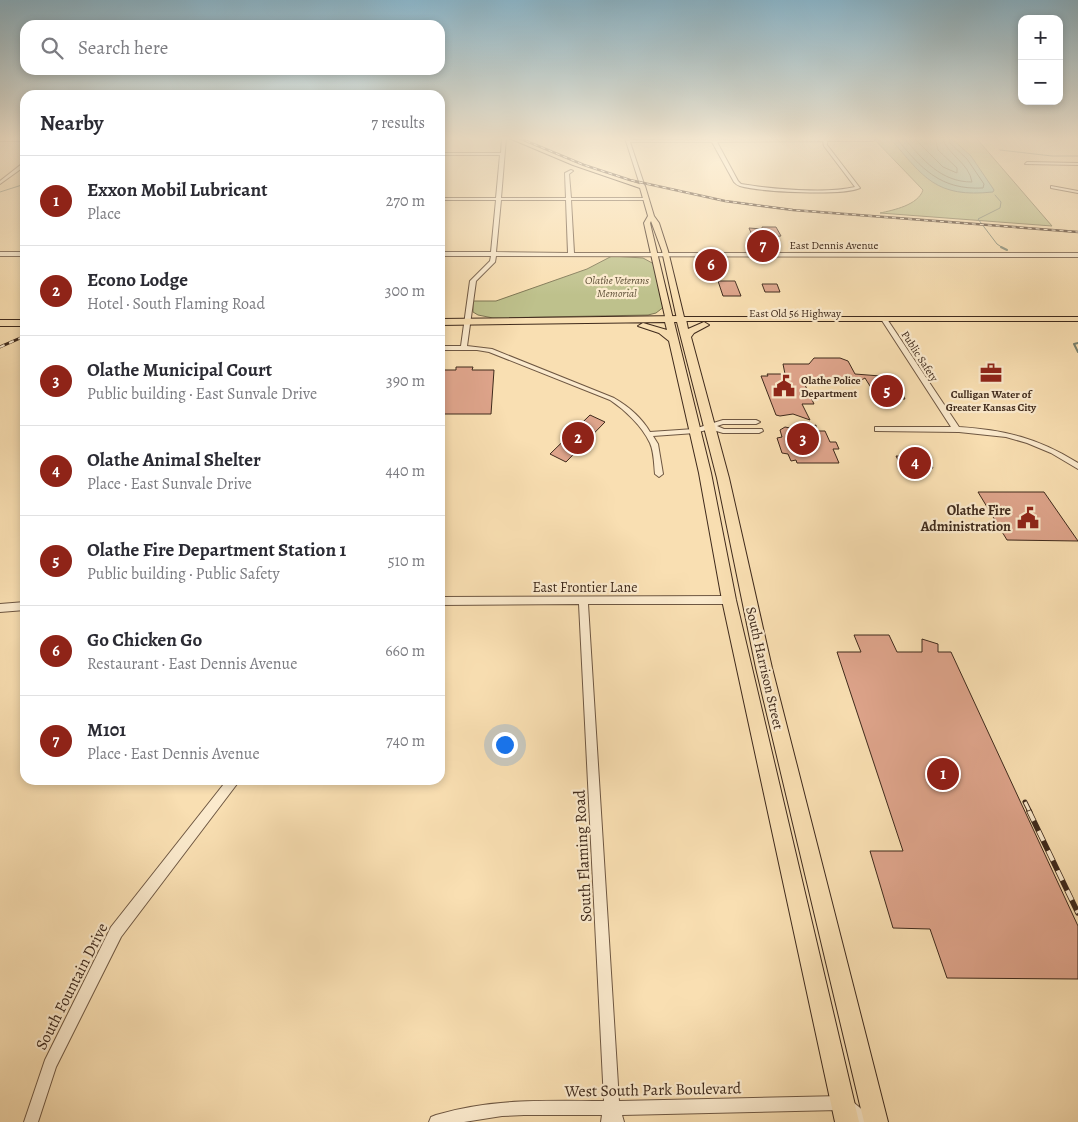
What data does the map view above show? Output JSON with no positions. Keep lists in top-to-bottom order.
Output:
{
  "streets": {
    "highway": ["East Old 56 Highway", "South Harrison Street"],
    "street": [
      "East Dennis Avenue",
      "Public Safety",
      "East Frontier Lane",
      "South Flaming Road",
      "South Fountain Drive",
      "West South Park Boulevard"
    ]
  },
  "crossings": [
    ["East Dennis Avenue", "South Harrison Street"],
    ["East Old 56 Highway", "Public Safety"],
    ["East Old 56 Highway", "South Harrison Street"],
    ["East Frontier Lane", "South Harrison Street"],
    ["East Frontier Lane", "South Flaming Road"],
    ["South Harrison Street", "West South Park Boulevard"],
    ["South Flaming Road", "West South Park Boulevard"]
  ],
  "parks": ["Olathe Veterans Memorial"],
  "places": {
    "office": ["Culligan Water of Greater Kansas City"],
    "public building": ["Olathe Police Department", "Olathe Fire Administration"]
  },
  "page": {
    "map_buttons": ["+", "−"],
    "search": "Search here",
    "heading": ["Nearby", "7 results"],
    "list": [
      {
        "mark": "1",
        "name": "Exxon Mobil Lubricant",
        "note": "Place",
        "value": "270 m"
      },
      {
        "mark": "2",
        "name": "Econo Lodge",
        "note": "Hotel · South Flaming Road",
        "value": "300 m"
      },
      {
        "mark": "3",
        "name": "Olathe Municipal Court",
        "note": "Public building · East Sunvale Drive",
        "value": "390 m"
      },
      {
        "mark": "4",
        "name": "Olathe Animal Shelter",
        "note": "Place · East Sunvale Drive",
        "value": "440 m"
      },
      {
        "mark": "5",
        "name": "Olathe Fire Department Station 1",
        "note": "Public building · Public Safety",
        "value": "510 m"
      },
      {
        "mark": "6",
        "name": "Go Chicken Go",
        "note": "Restaurant · East Dennis Avenue",
        "value": "660 m"
      },
      {
        "mark": "7",
        "name": "M101",
        "note": "Place · East Dennis Avenue",
        "value": "740 m"
      }
    ],
    "pins": [
      "7",
      "6",
      "5",
      "2",
      "3",
      "4",
      "1"
    ]
  }
}
